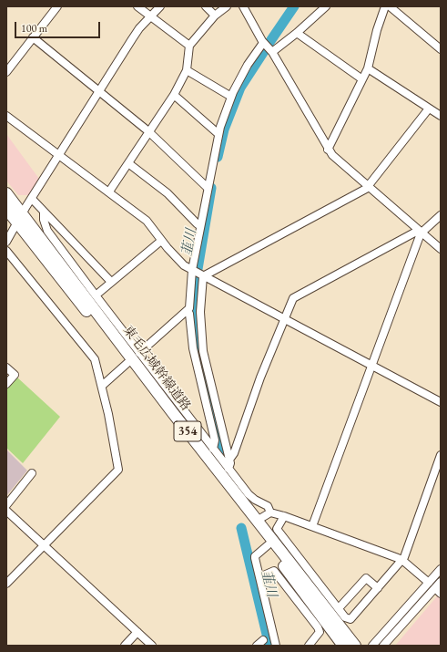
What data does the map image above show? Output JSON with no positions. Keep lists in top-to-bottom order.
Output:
{
  "streets": {
    "highway": ["東毛広域幹線道路", "354"]
  },
  "water": ["韮川"],
  "scale_bar": "100 m"
}
